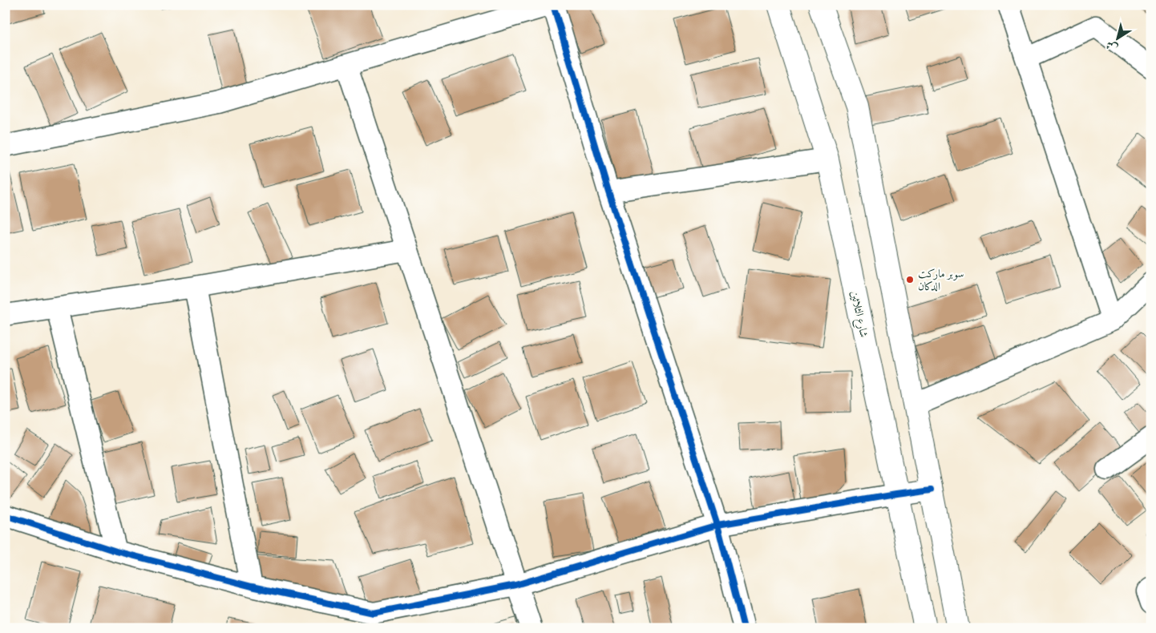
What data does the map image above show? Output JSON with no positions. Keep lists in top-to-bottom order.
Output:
{
  "streets": {
    "street": ["شارع الثلاثين"]
  },
  "places": ["سوبر ماركت الدكان"],
  "north": "bottom left"
}
